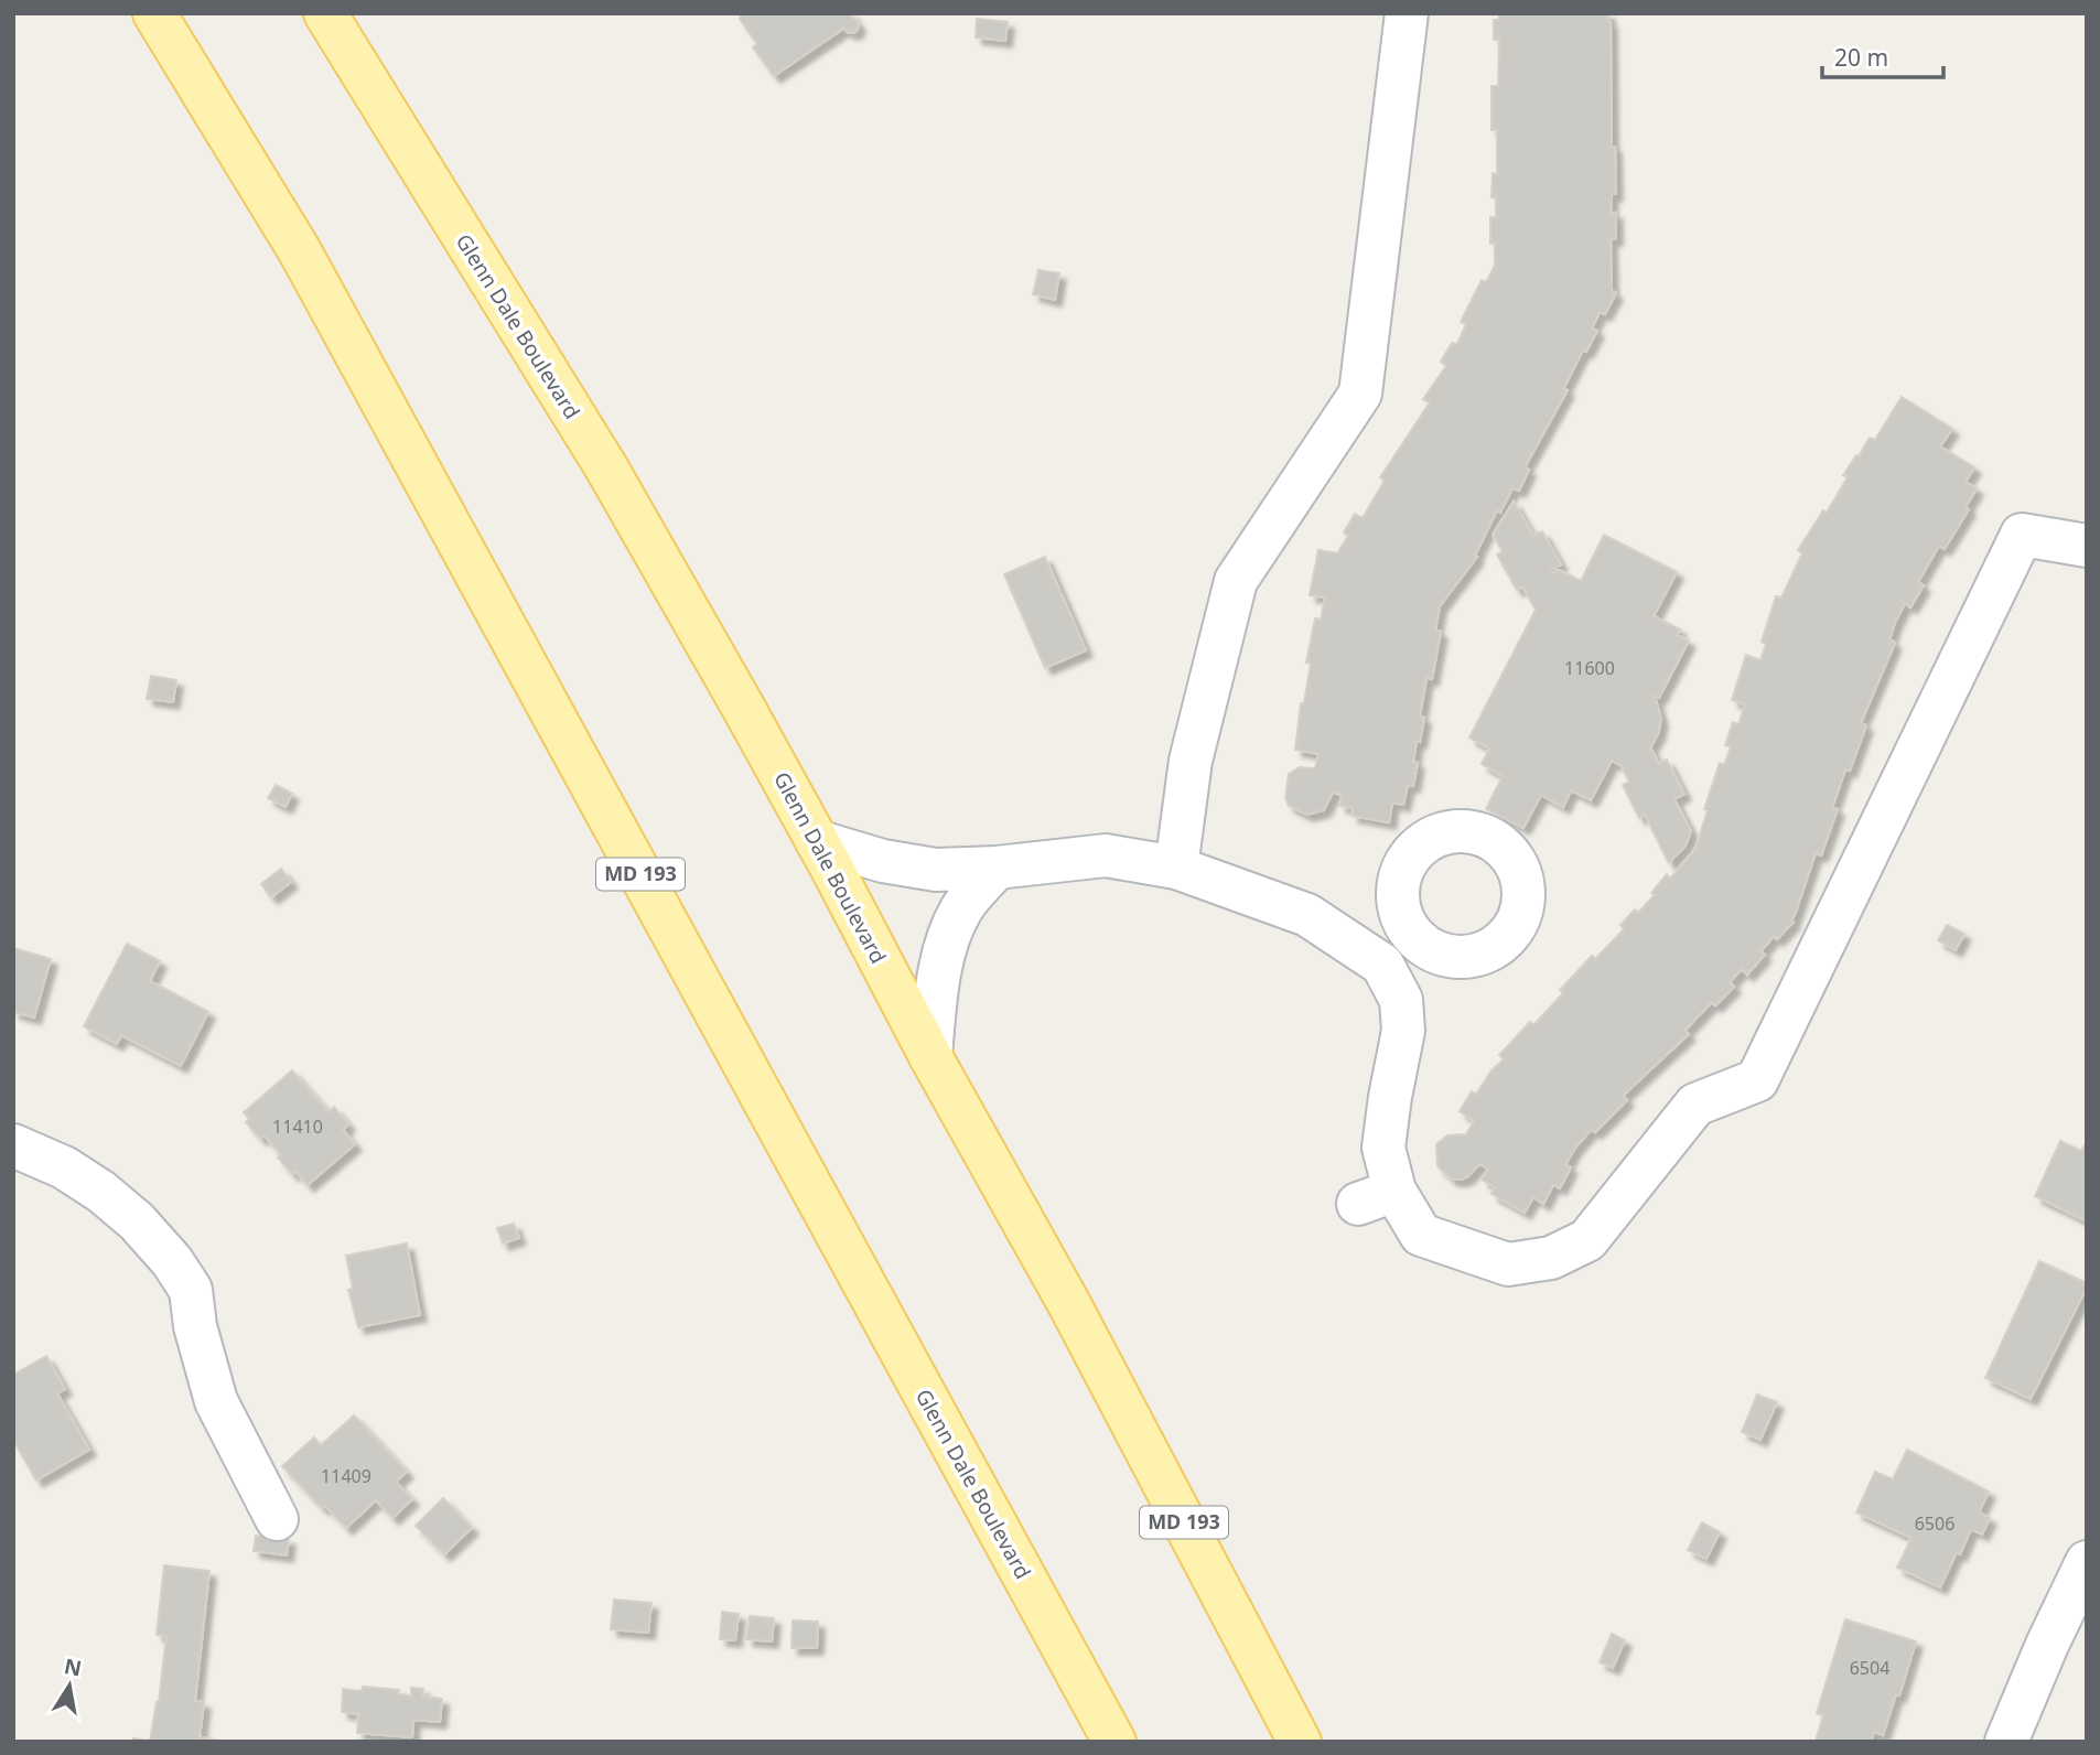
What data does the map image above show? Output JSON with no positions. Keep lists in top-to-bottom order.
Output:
{
  "streets": {
    "main road": ["Glenn Dale Boulevard", "MD 193"]
  },
  "house_numbers": [
    "11600",
    "11410",
    "11409",
    "6506",
    "6504"
  ],
  "scale_bar": "20 m",
  "north": "top"
}
